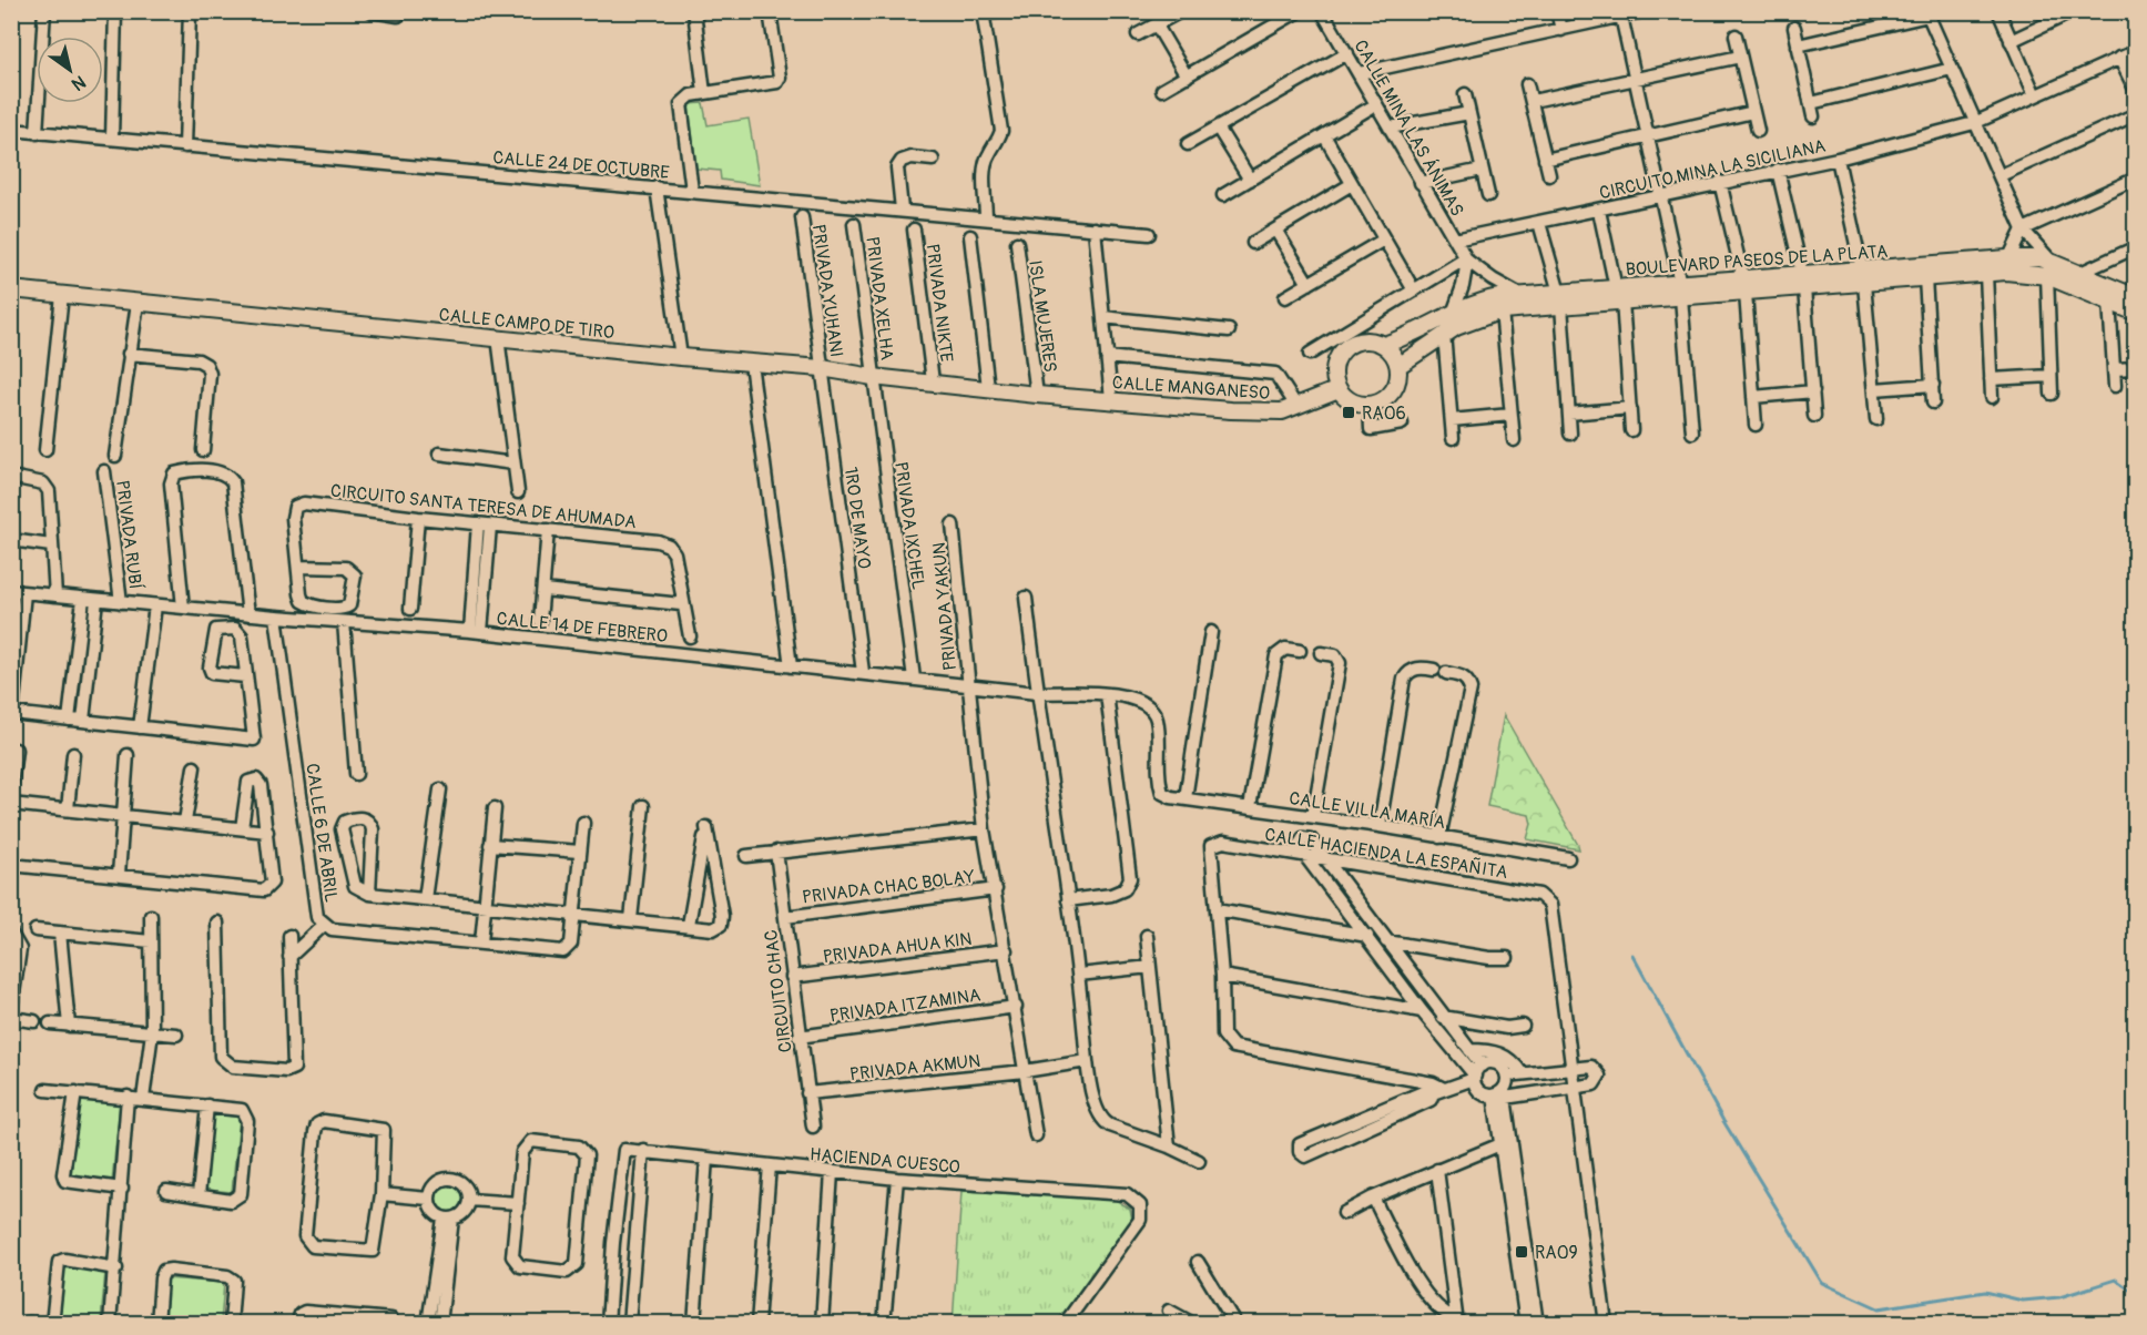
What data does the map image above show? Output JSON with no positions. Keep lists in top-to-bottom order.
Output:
{
  "streets": {
    "street": [
      "CALLE MINA LAS ÁNIMAS",
      "CALLE 24 DE OCTUBRE",
      "CIRCUITO MINA LA SICILIANA",
      "BOULEVARD PASEOS DE LA PLATA",
      "PRIVADA YUHANI",
      "PRIVADA XELHA",
      "PRIVADA NIKTE",
      "ISLA MUJERES",
      "CALLE CAMPO DE TIRO",
      "CALLE MANGANESO",
      "CIRCUITO SANTA TERESA DE AHUMADA",
      "1RO DE MAYO",
      "PRIVADA IXCHEL",
      "PRIVADA RUBÍ",
      "PRIVADA YAKUN",
      "CALLE 14 DE FEBRERO",
      "CALLE VILLA MARÍA",
      "CALLE 6 DE ABRIL",
      "CALLE HACIENDA LA ESPAÑITA",
      "PRIVADA CHAC BOLAY",
      "PRIVADA AHUA KIN",
      "CIRCUITO CHAC",
      "PRIVADA ITZAMINA",
      "PRIVADA AKMUN",
      "HACIENDA CUESCO"
    ]
  },
  "crossings": [
    ["CALLE MINA LAS ÁNIMAS", "CIRCUITO MINA LA SICILIANA"],
    ["CALLE MINA LAS ÁNIMAS", "BOULEVARD PASEOS DE LA PLATA"],
    ["BOULEVARD PASEOS DE LA PLATA", "CALLE MANGANESO"],
    ["PRIVADA YUHANI", "CALLE CAMPO DE TIRO"],
    ["PRIVADA YUHANI", "1RO DE MAYO"],
    ["PRIVADA XELHA", "CALLE CAMPO DE TIRO"],
    ["PRIVADA XELHA", "PRIVADA IXCHEL"],
    ["PRIVADA NIKTE", "CALLE CAMPO DE TIRO"],
    ["ISLA MUJERES", "CALLE CAMPO DE TIRO"],
    ["ISLA MUJERES", "CALLE MANGANESO"],
    ["CALLE CAMPO DE TIRO", "CALLE MANGANESO"],
    ["CALLE CAMPO DE TIRO", "1RO DE MAYO"],
    ["CALLE CAMPO DE TIRO", "PRIVADA IXCHEL"],
    ["1RO DE MAYO", "CALLE 14 DE FEBRERO"],
    ["PRIVADA IXCHEL", "CALLE 14 DE FEBRERO"],
    ["PRIVADA RUBÍ", "CALLE 14 DE FEBRERO"],
    ["PRIVADA YAKUN", "CALLE 14 DE FEBRERO"],
    ["PRIVADA YAKUN", "PRIVADA CHAC BOLAY"],
    ["PRIVADA YAKUN", "PRIVADA AHUA KIN"],
    ["PRIVADA YAKUN", "PRIVADA ITZAMINA"],
    ["PRIVADA YAKUN", "PRIVADA AKMUN"],
    ["CALLE 14 DE FEBRERO", "CALLE VILLA MARÍA"],
    ["CALLE 14 DE FEBRERO", "CALLE 6 DE ABRIL"],
    ["PRIVADA CHAC BOLAY", "CIRCUITO CHAC"],
    ["PRIVADA AHUA KIN", "CIRCUITO CHAC"],
    ["CIRCUITO CHAC", "PRIVADA ITZAMINA"],
    ["CIRCUITO CHAC", "PRIVADA AKMUN"]
  ],
  "places": {
    "transit": ["RA06", "RA09"]
  },
  "north": "bottom right"
}
